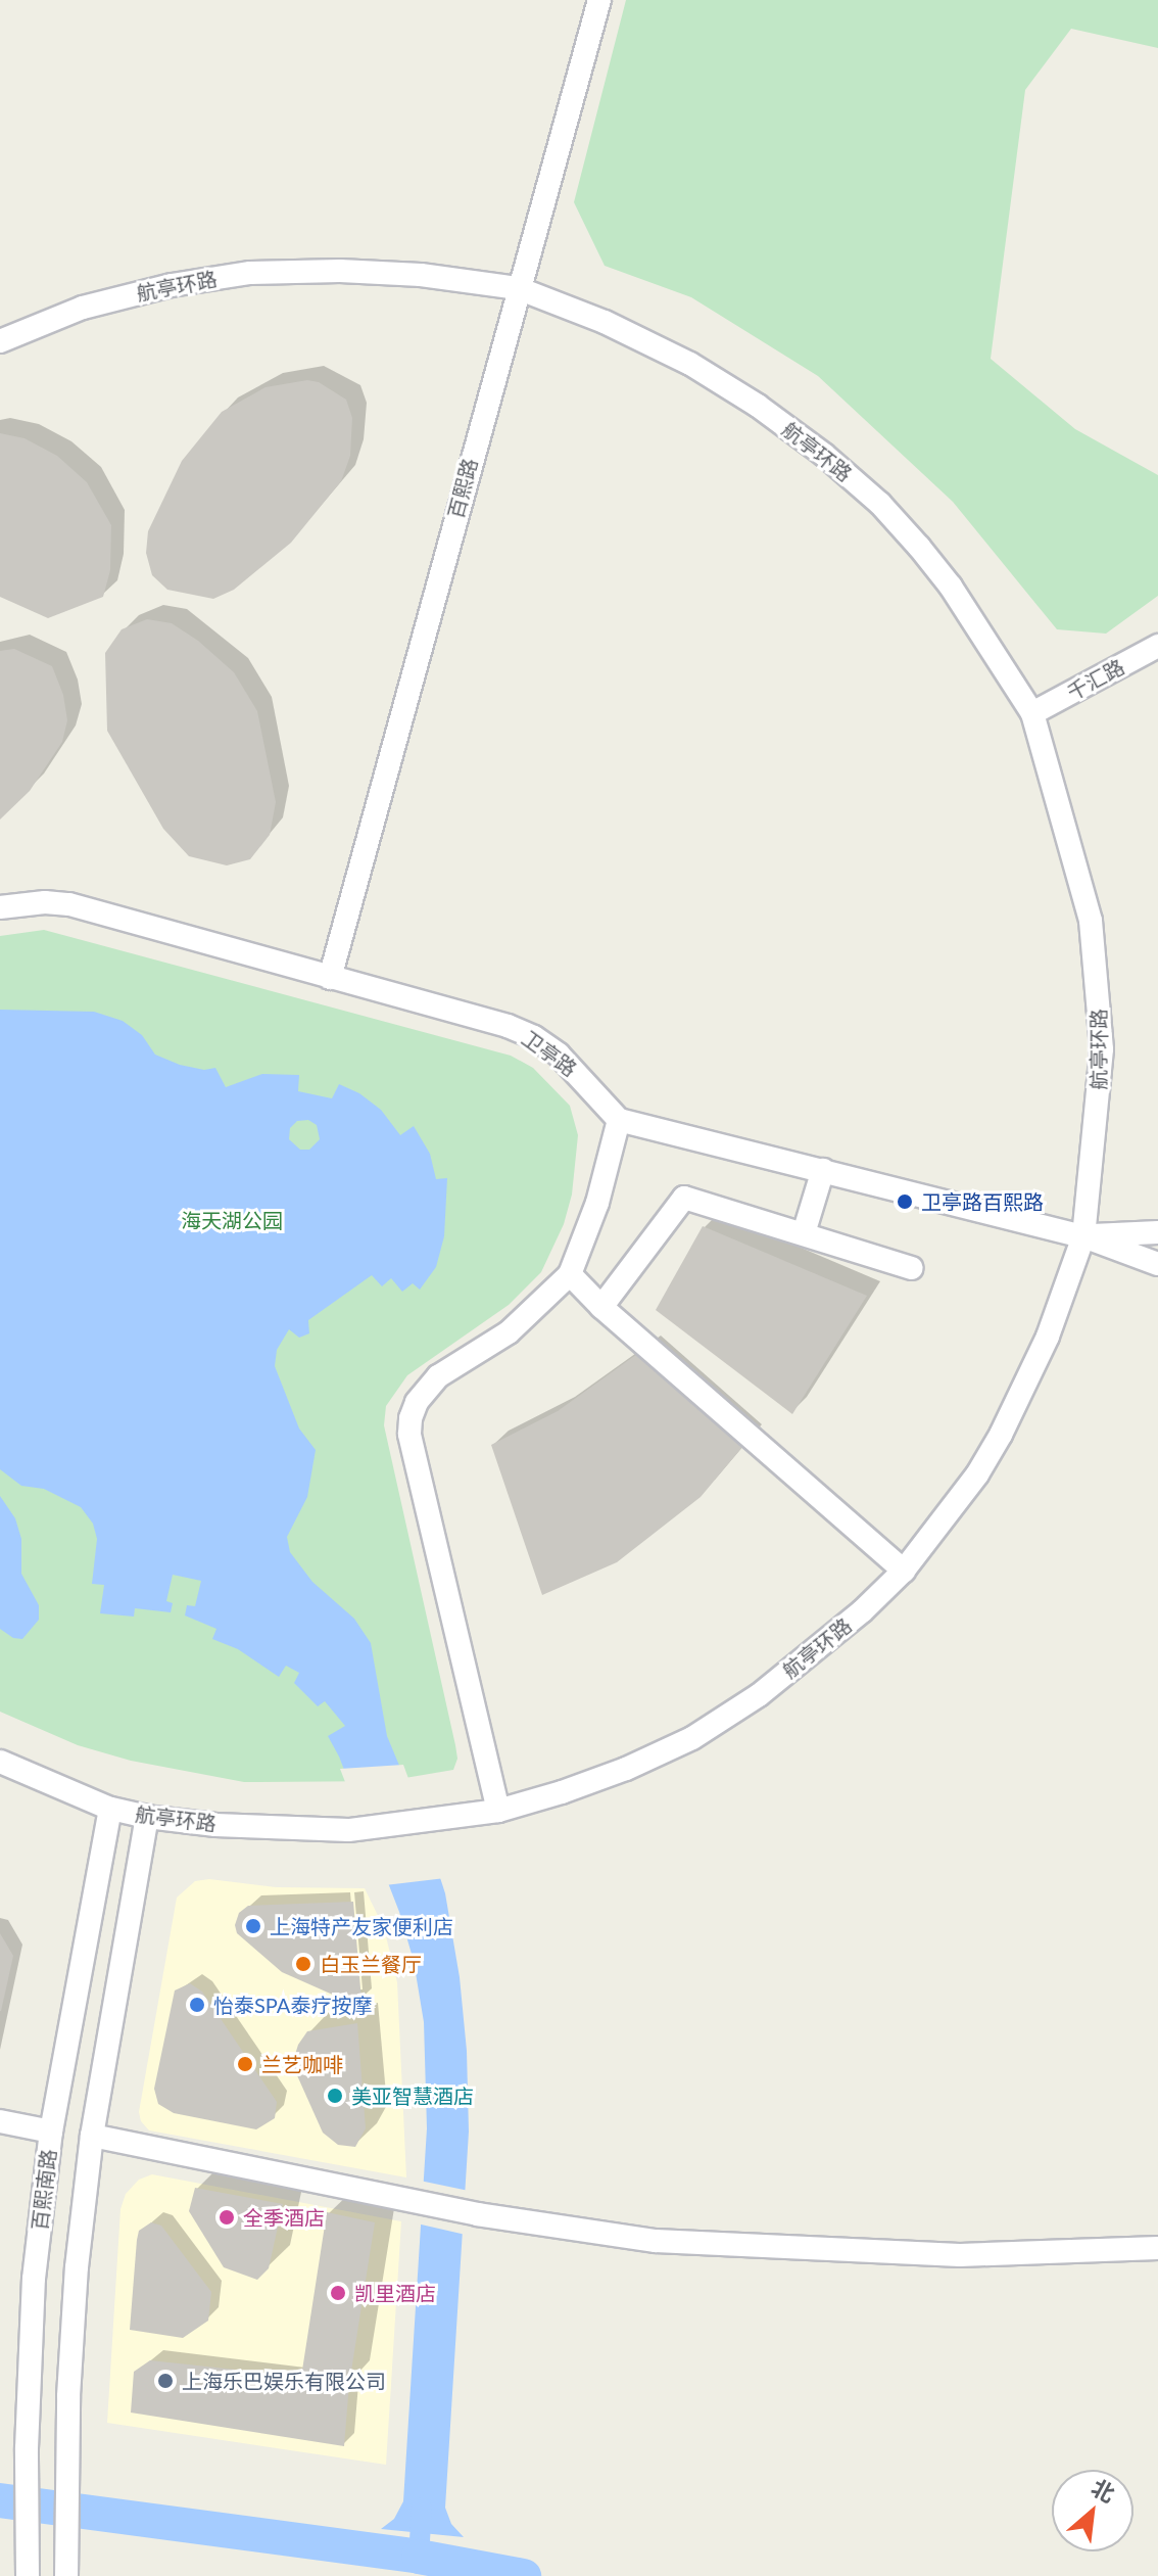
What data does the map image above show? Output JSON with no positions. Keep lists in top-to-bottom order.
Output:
{
  "streets": {
    "street": [
      "航亭环路",
      "百熙路",
      "千汇路",
      "卫亭路",
      "百熙南路"
    ]
  },
  "crossings": [
    ["航亭环路", "百熙路"],
    ["航亭环路", "千汇路"],
    ["航亭环路", "百熙南路"],
    ["百熙路", "卫亭路"]
  ],
  "parks": ["海天湖公园"],
  "places": [
    "卫亭路百熙路",
    "上海特产友家便利店",
    "白玉兰餐厅",
    "怡泰SPA泰疗按摩",
    "兰艺咖啡",
    "美亚智慧酒店",
    "全季酒店",
    "凯里酒店",
    "上海乐巴娱乐有限公司"
  ],
  "north": "top right"
}
